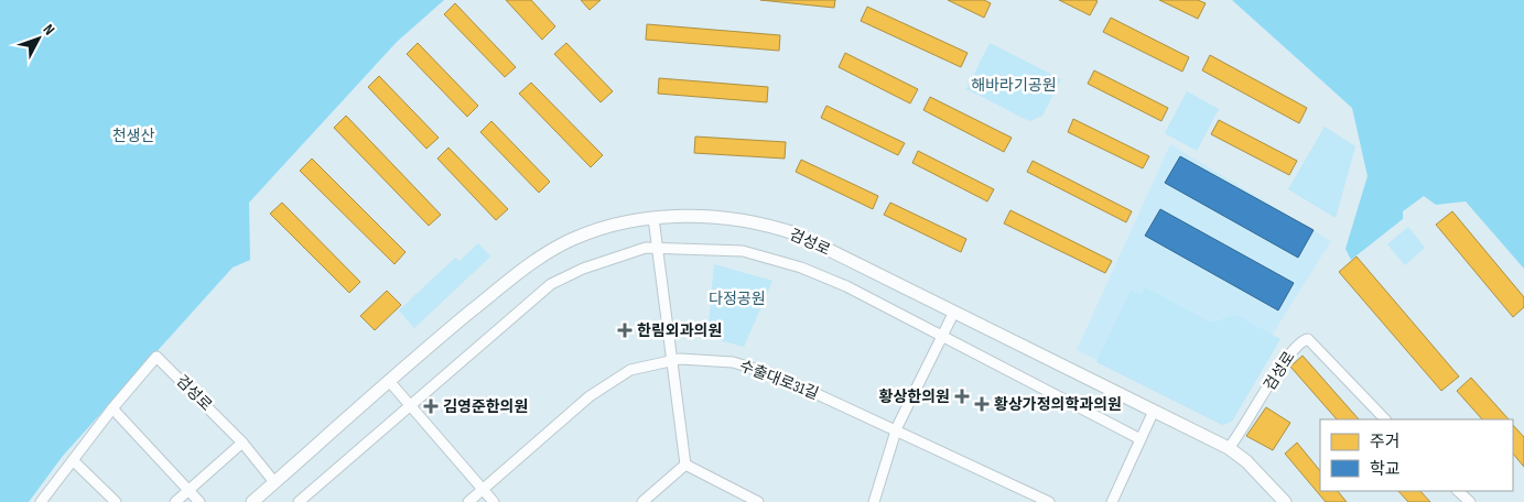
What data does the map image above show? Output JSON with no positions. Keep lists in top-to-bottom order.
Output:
{
  "streets": {
    "street": ["검성로", "수출대로31길"]
  },
  "parks": ["해바라기공원", "천생산", "다정공원"],
  "places": {
    "health": [
      "한림외과의원",
      "황상한의원",
      "황상가정의학과의원",
      "김영준한의원"
    ]
  },
  "legend": ["주거", "학교"],
  "north": "top right"
}
